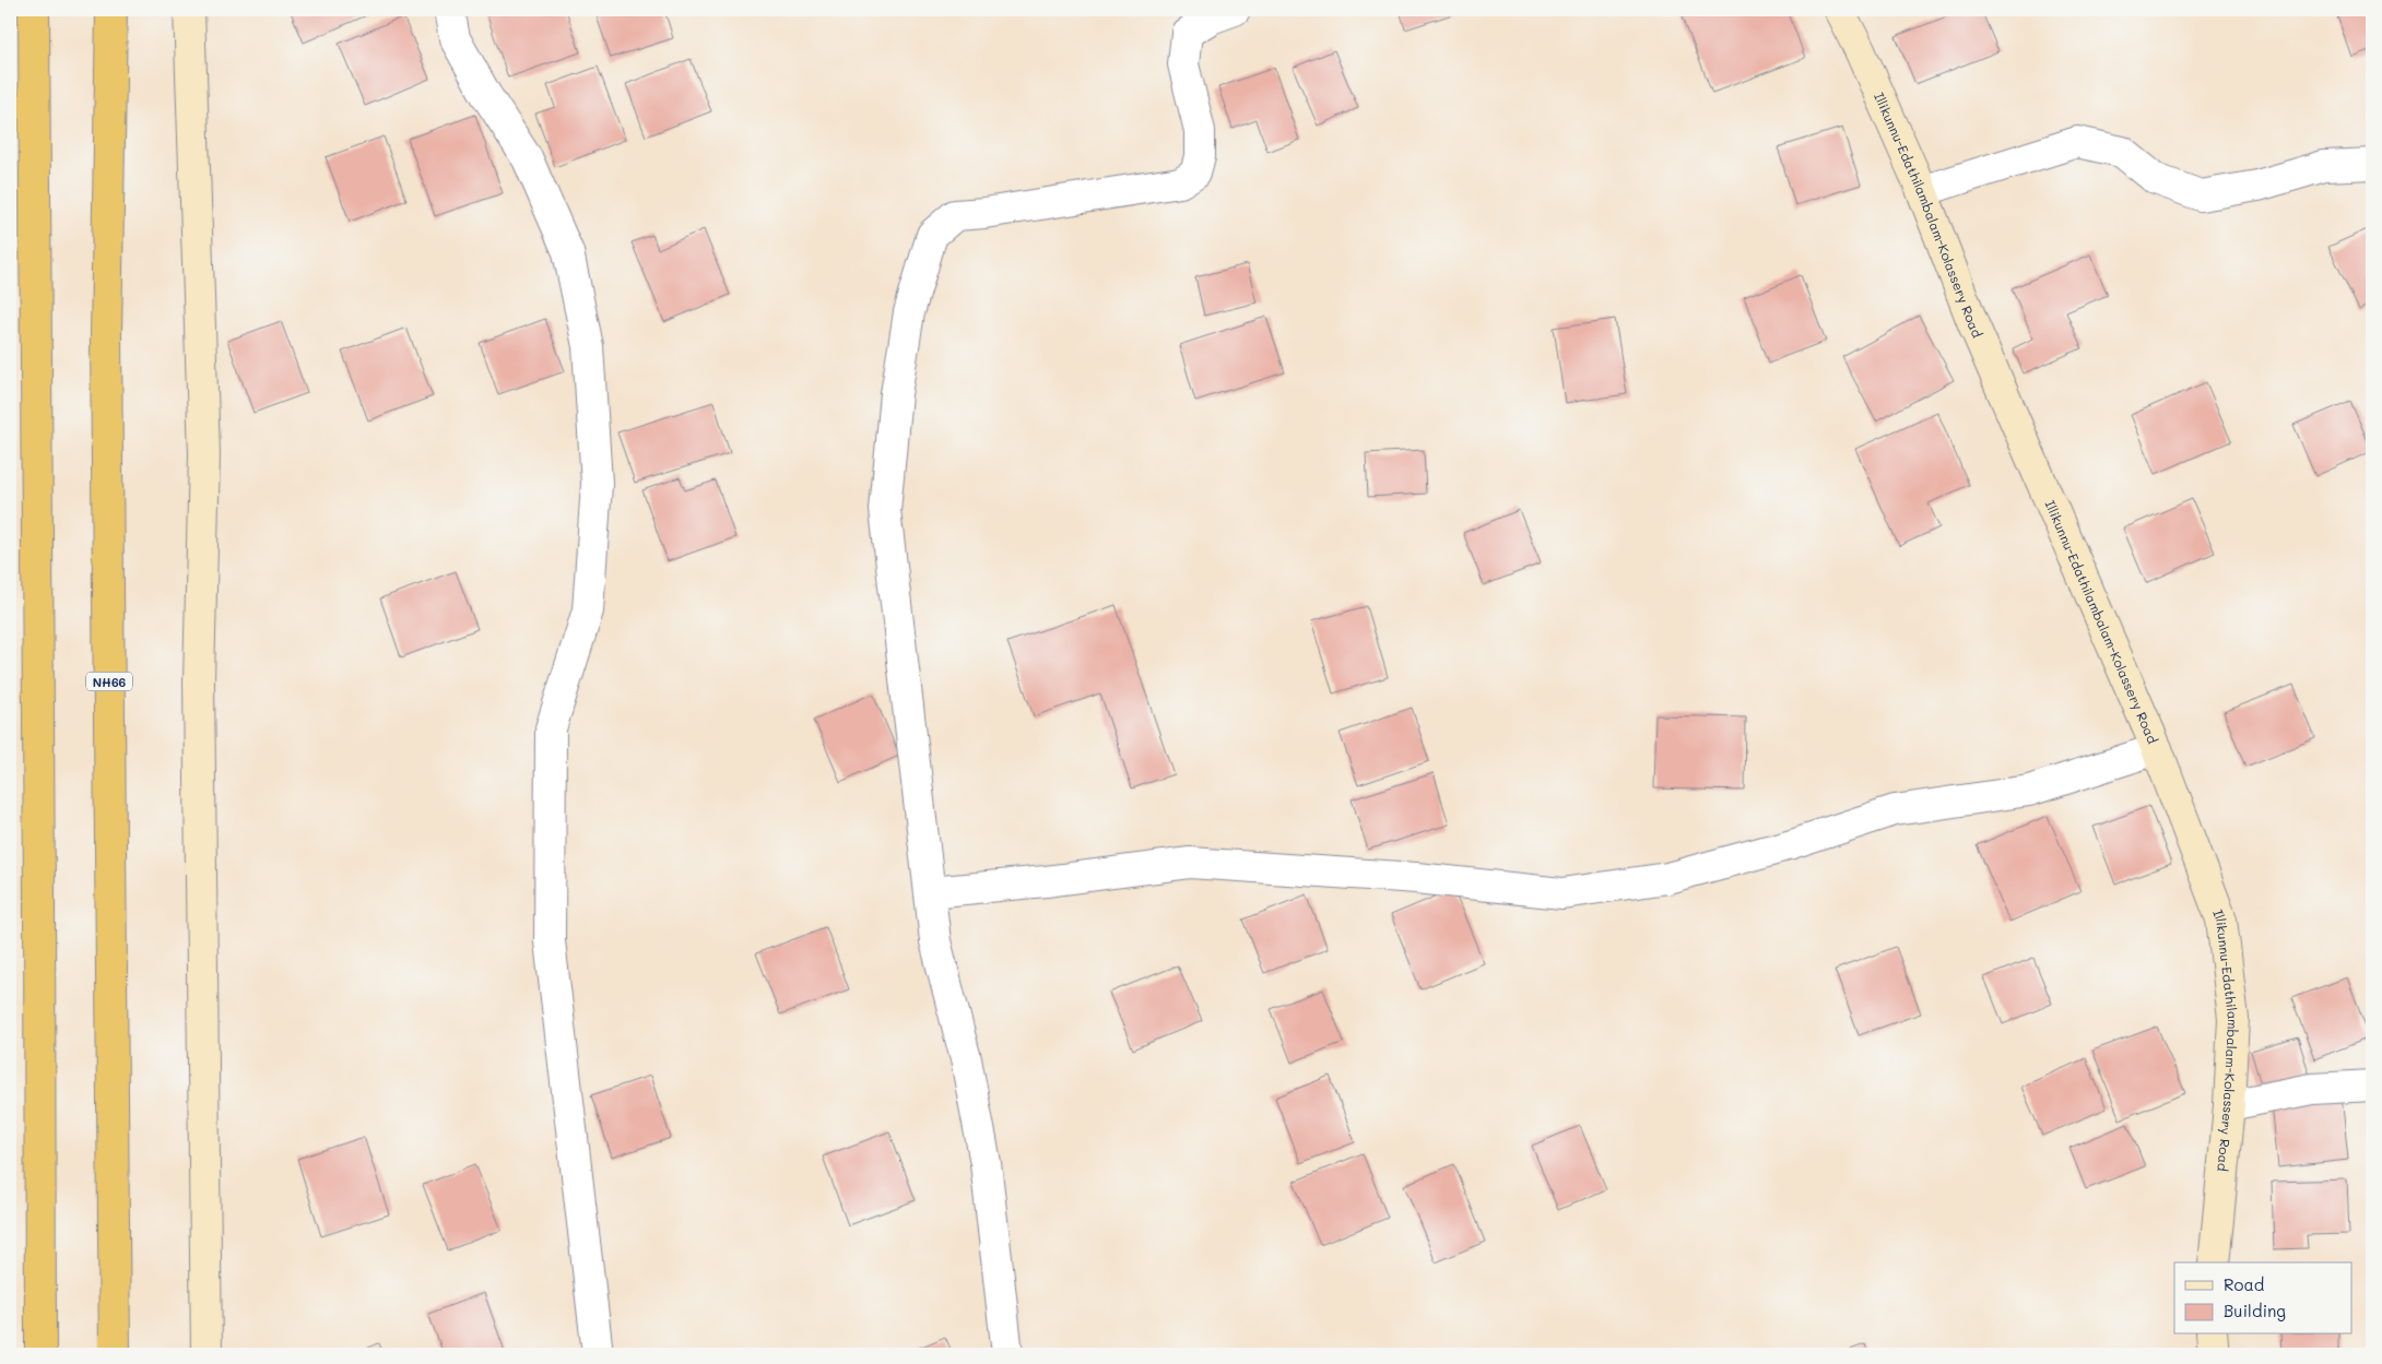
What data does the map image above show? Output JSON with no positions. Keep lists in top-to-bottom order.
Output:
{
  "streets": {
    "highway": ["NH66"],
    "main road": ["Illikunnu-Edathilambalam-Kolassery Road"]
  },
  "legend": ["Road", "Building"]
}
